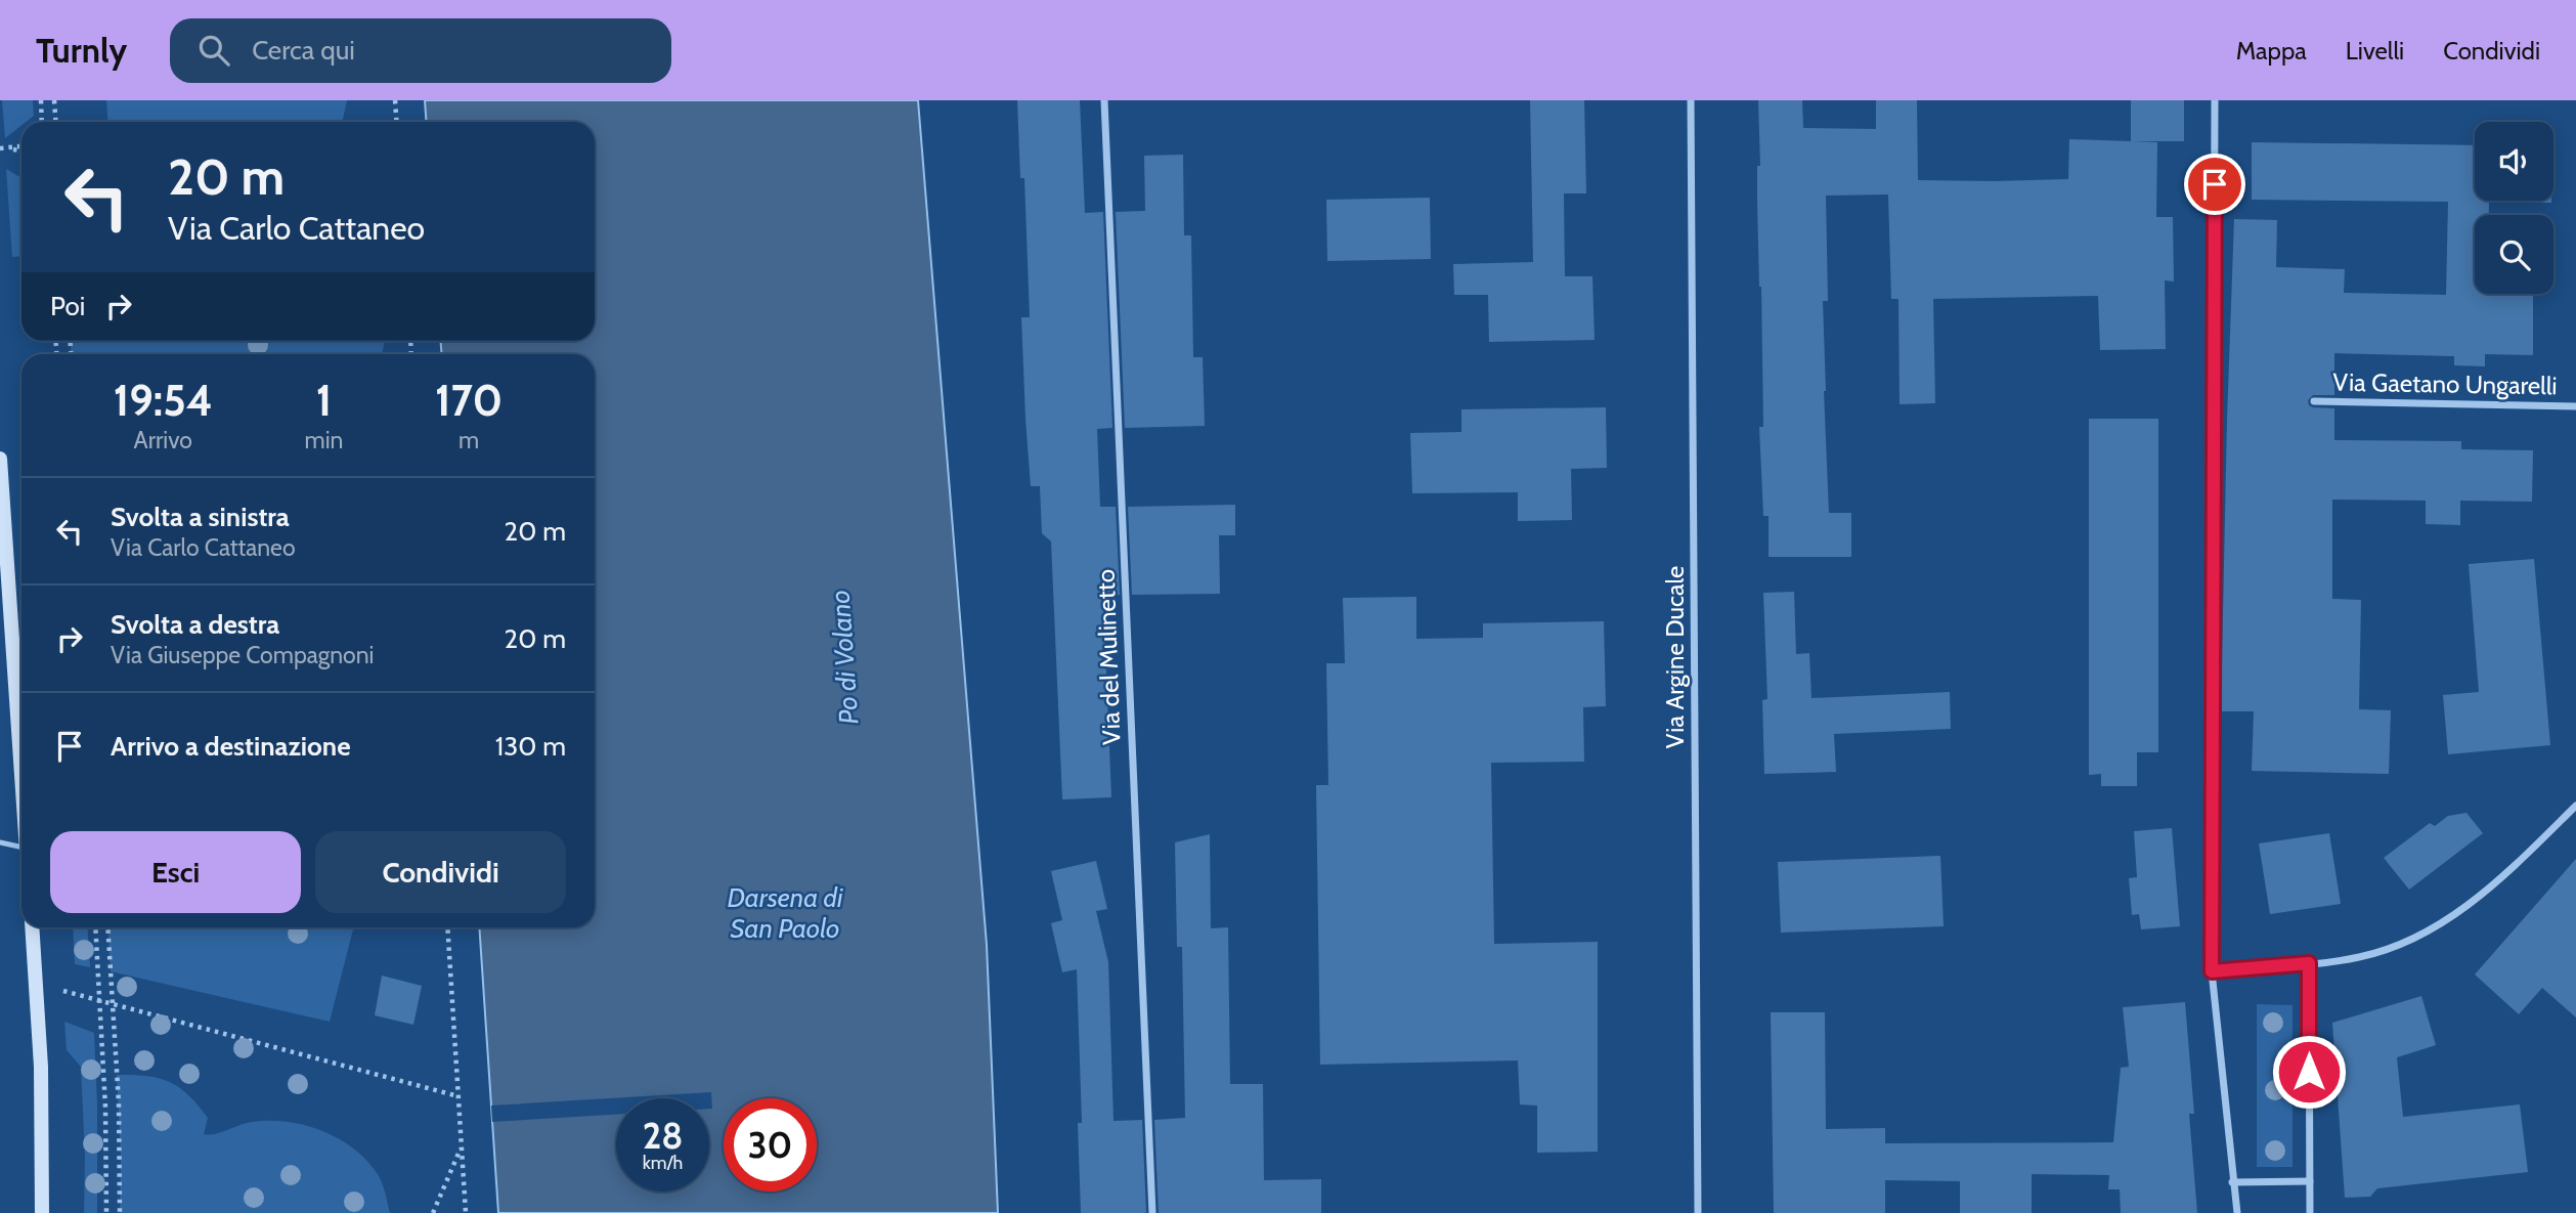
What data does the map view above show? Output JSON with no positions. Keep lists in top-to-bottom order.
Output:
{
  "streets": {
    "street": ["Via Gaetano Ungarelli", "Via del Mulinetto", "Via Argine Ducale"]
  },
  "water": ["Po di Volano", "Darsena di San Paolo"],
  "page": {
    "header": "Turnly",
    "search": "Cerca qui",
    "nav": ["Mappa", "Livelli", "Condividi"],
    "turn": ["20 m", "Via Carlo Cattaneo"],
    "then": "Poi",
    "eta": [
      "19:54",
      "Arrivo",
      "1",
      "min",
      "170",
      "m"
    ],
    "list": [
      {
        "name": "Svolta a sinistra",
        "note": "Via Carlo Cattaneo",
        "value": "20 m"
      },
      {
        "name": "Svolta a destra",
        "note": "Via Giuseppe Compagnoni",
        "value": "20 m"
      },
      {
        "name": "Arrivo a destinazione",
        "value": "130 m"
      }
    ],
    "buttons": ["Esci", "Condividi"],
    "speed": "28 km/h",
    "limit": "30"
  }
}
